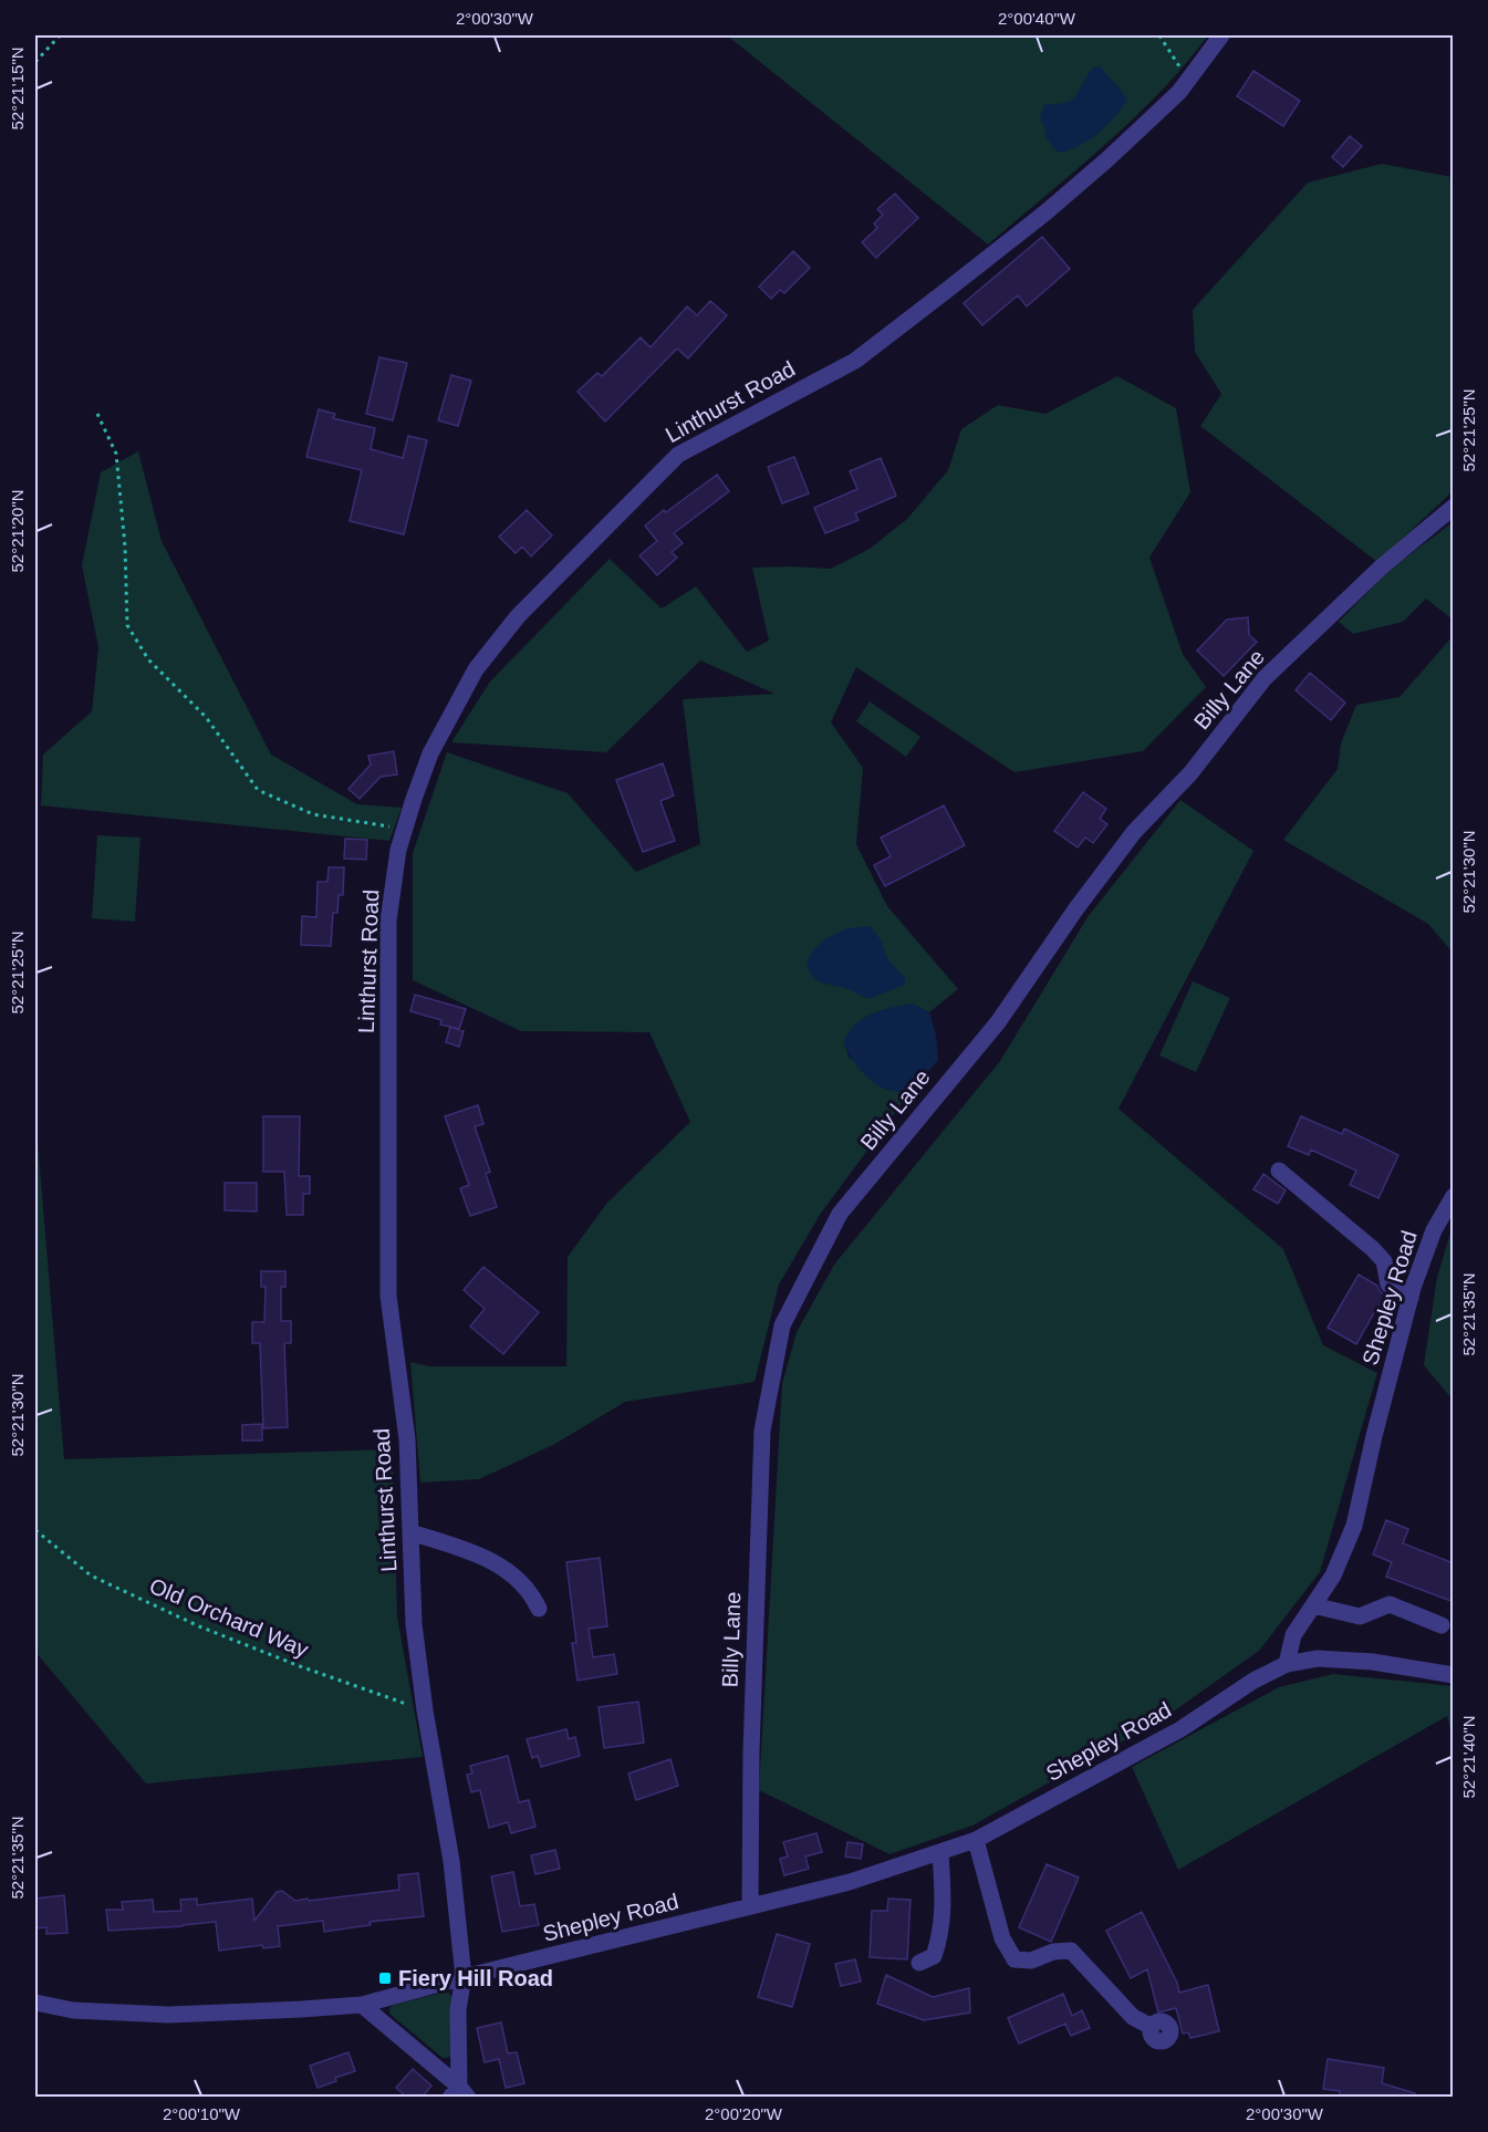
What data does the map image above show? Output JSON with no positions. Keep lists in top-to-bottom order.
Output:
{
  "streets": {
    "street": ["Linthurst Road", "Billy Lane", "Shepley Road"],
    "path": ["Old Orchard Way"]
  },
  "crossings": [
    ["Linthurst Road", "Shepley Road"],
    ["Linthurst Road", "Old Orchard Way"],
    ["Billy Lane", "Shepley Road"]
  ],
  "places": {
    "transit": ["Fiery Hill Road"]
  },
  "coordinates": [
    "2°00'30\"W",
    "2°00'40\"W",
    "52°21'15\"N",
    "52°21'25\"N",
    "52°21'20\"N",
    "52°21'30\"N",
    "52°21'35\"N",
    "52°21'40\"N",
    "2°00'10\"W",
    "2°00'20\"W"
  ]
}
